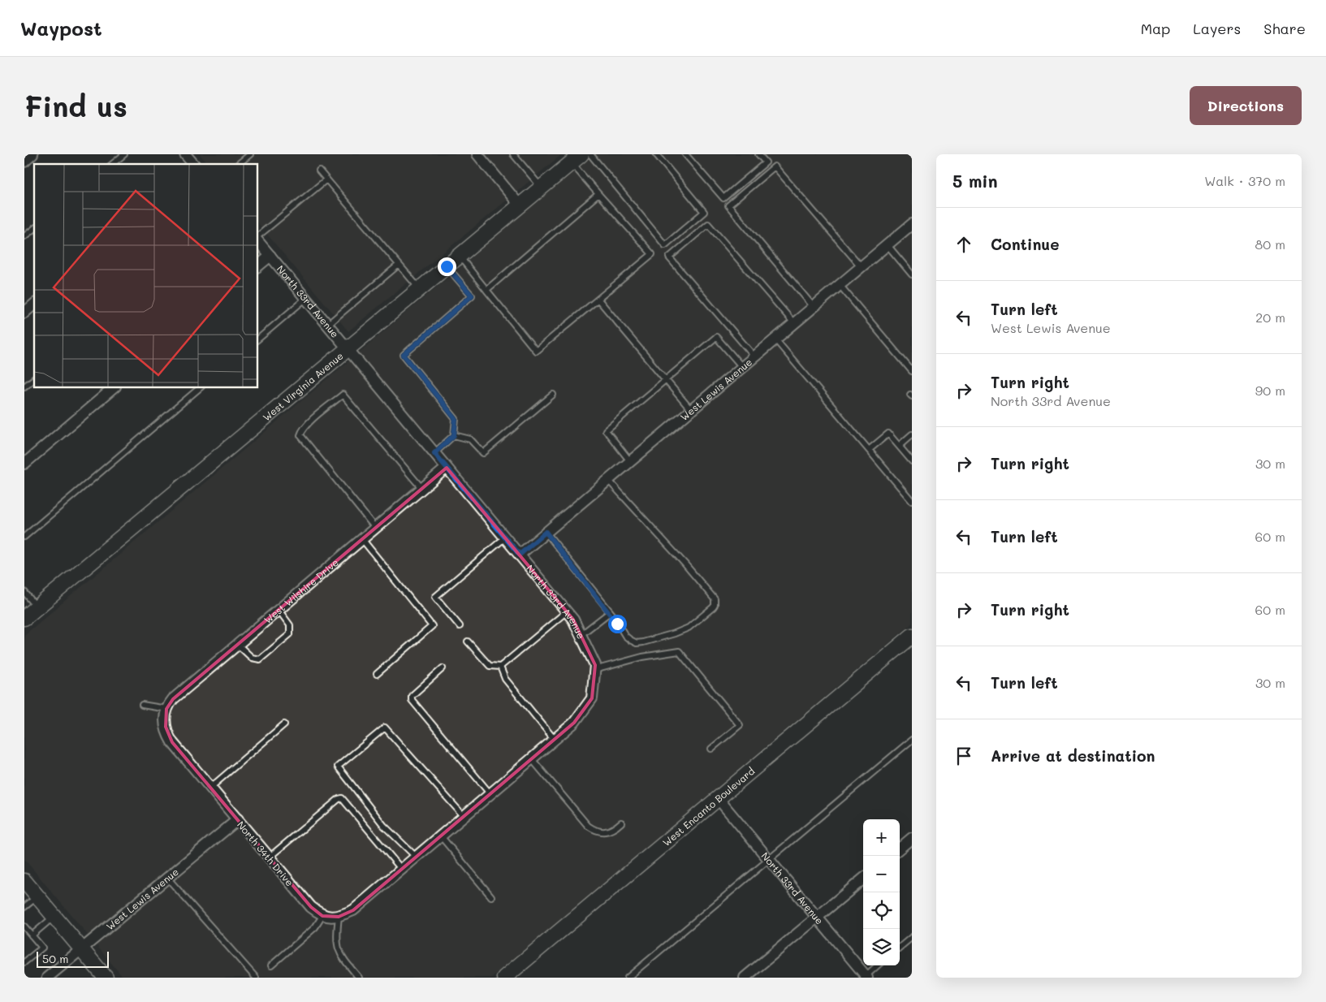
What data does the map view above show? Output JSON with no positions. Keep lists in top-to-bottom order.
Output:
{
  "streets": {
    "street": [
      "North 33rd Avenue",
      "West Virginia Avenue",
      "West Lewis Avenue",
      "West Wilshire Drive",
      "West Encanto Boulevard",
      "North 34th Drive"
    ]
  },
  "crossings": [
    ["North 33rd Avenue", "West Virginia Avenue"],
    ["North 33rd Avenue", "West Lewis Avenue"],
    ["North 33rd Avenue", "West Wilshire Drive"],
    ["North 33rd Avenue", "West Encanto Boulevard"],
    ["West Lewis Avenue", "North 34th Drive"],
    ["West Wilshire Drive", "North 34th Drive"]
  ],
  "scale_bar": "50 m",
  "page": {
    "header": "Waypost",
    "nav": ["Map", "Layers", "Share"],
    "buttons": "Directions",
    "title": "Find us",
    "heading": ["5 min", "Walk · 370 m"],
    "list": [
      ["Continue", "80 m"],
      ["Turn left", "West Lewis Avenue", "20 m"],
      ["Turn right", "North 33rd Avenue", "90 m"],
      ["Turn right", "30 m"],
      ["Turn left", "60 m"],
      ["Turn right", "60 m"],
      ["Turn left", "30 m"],
      "Arrive at destination"
    ],
    "map_buttons": ["+", "−"],
    "scale": "50 m"
  }
}
